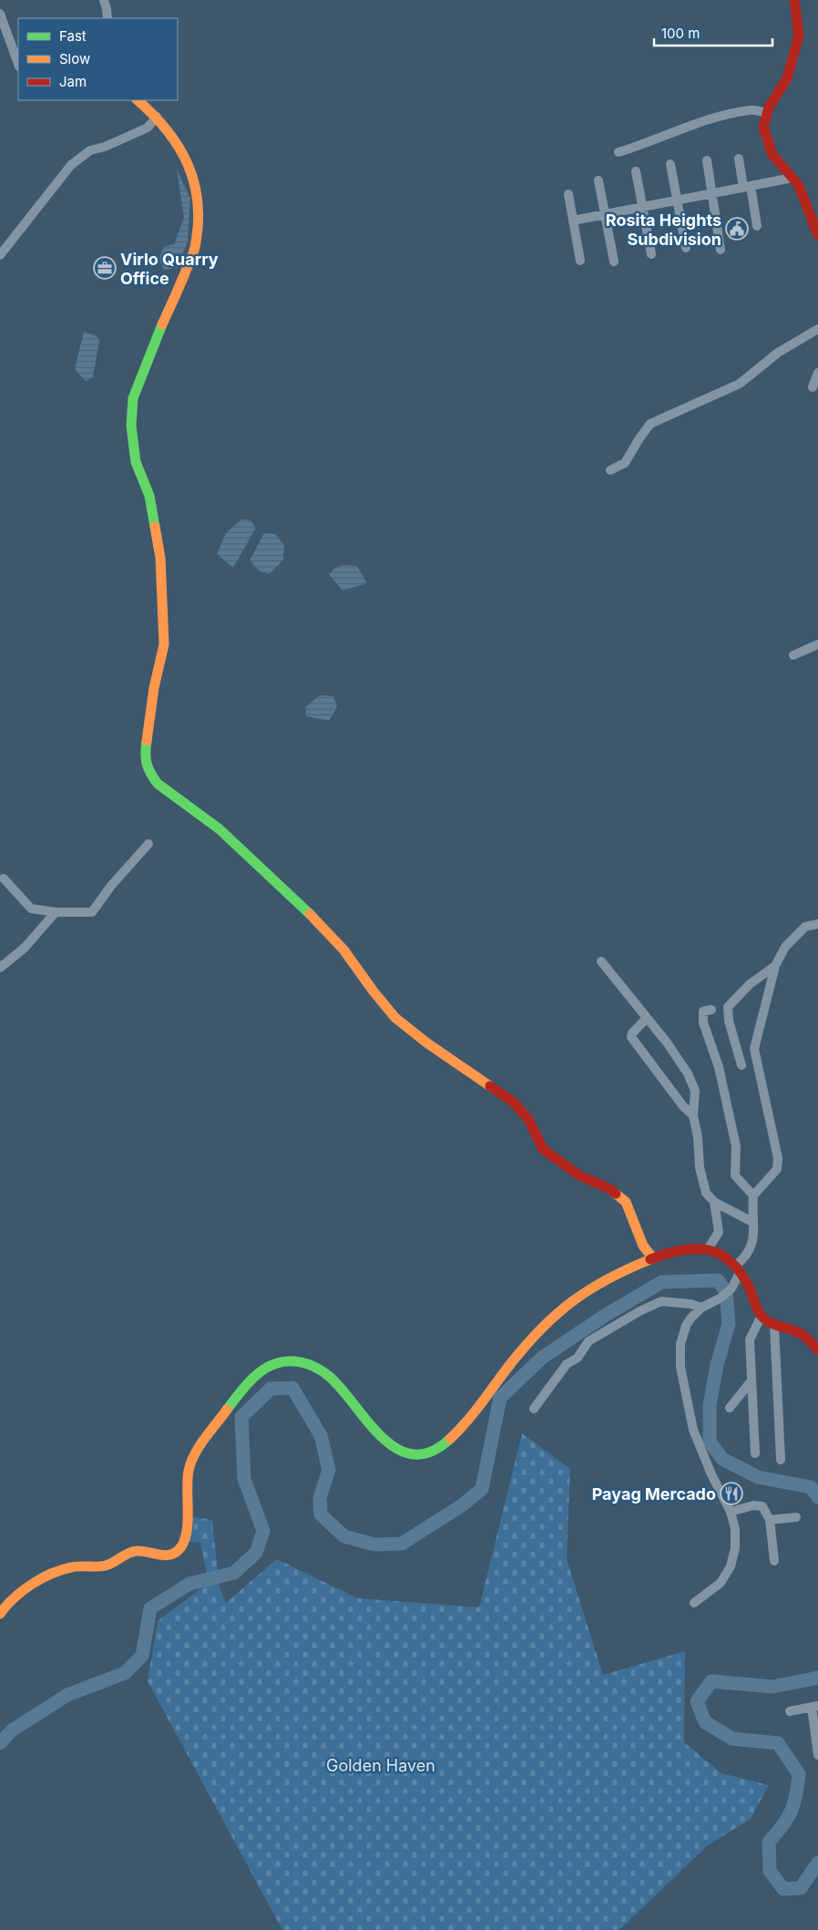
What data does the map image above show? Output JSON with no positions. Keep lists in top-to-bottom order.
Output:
{
  "parks": ["Golden Haven"],
  "places": {
    "public building": ["Rosita Heights Subdivision"],
    "office": ["Virlo Quarry Office"],
    "restaurant": ["Payag Mercado"]
  },
  "legend": ["Fast", "Slow", "Jam"],
  "scale_bar": "100 m"
}
